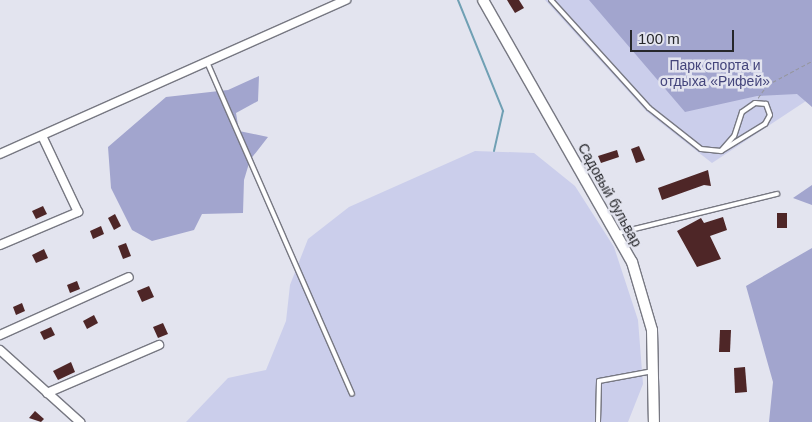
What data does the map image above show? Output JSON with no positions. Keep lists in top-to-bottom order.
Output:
{
  "streets": {
    "street": ["Садовый бульвар"]
  },
  "parks": ["Парк спорта и отдыха «Рифей»"],
  "scale_bar": "100 m"
}
